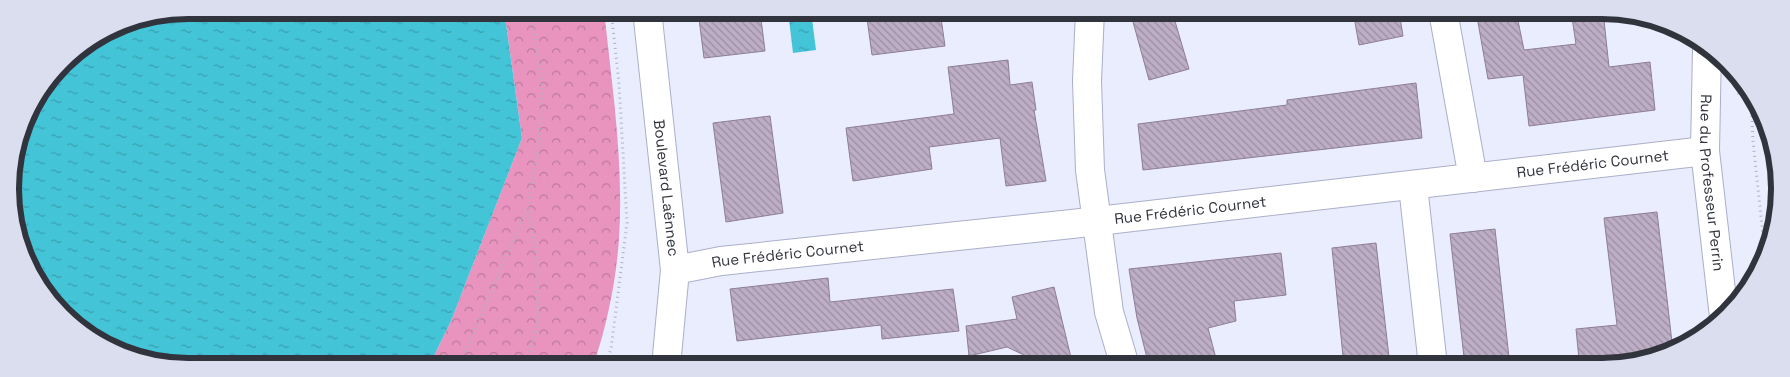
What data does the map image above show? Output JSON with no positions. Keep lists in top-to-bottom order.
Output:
{
  "streets": {
    "street": ["Rue Frédéric Cournet", "Rue du Professeur Perrin", "Boulevard Laënnec"]
  },
  "crossings": [
    ["Rue Frédéric Cournet", "Rue du Professeur Perrin"],
    ["Rue Frédéric Cournet", "Boulevard Laënnec"]
  ]
}
